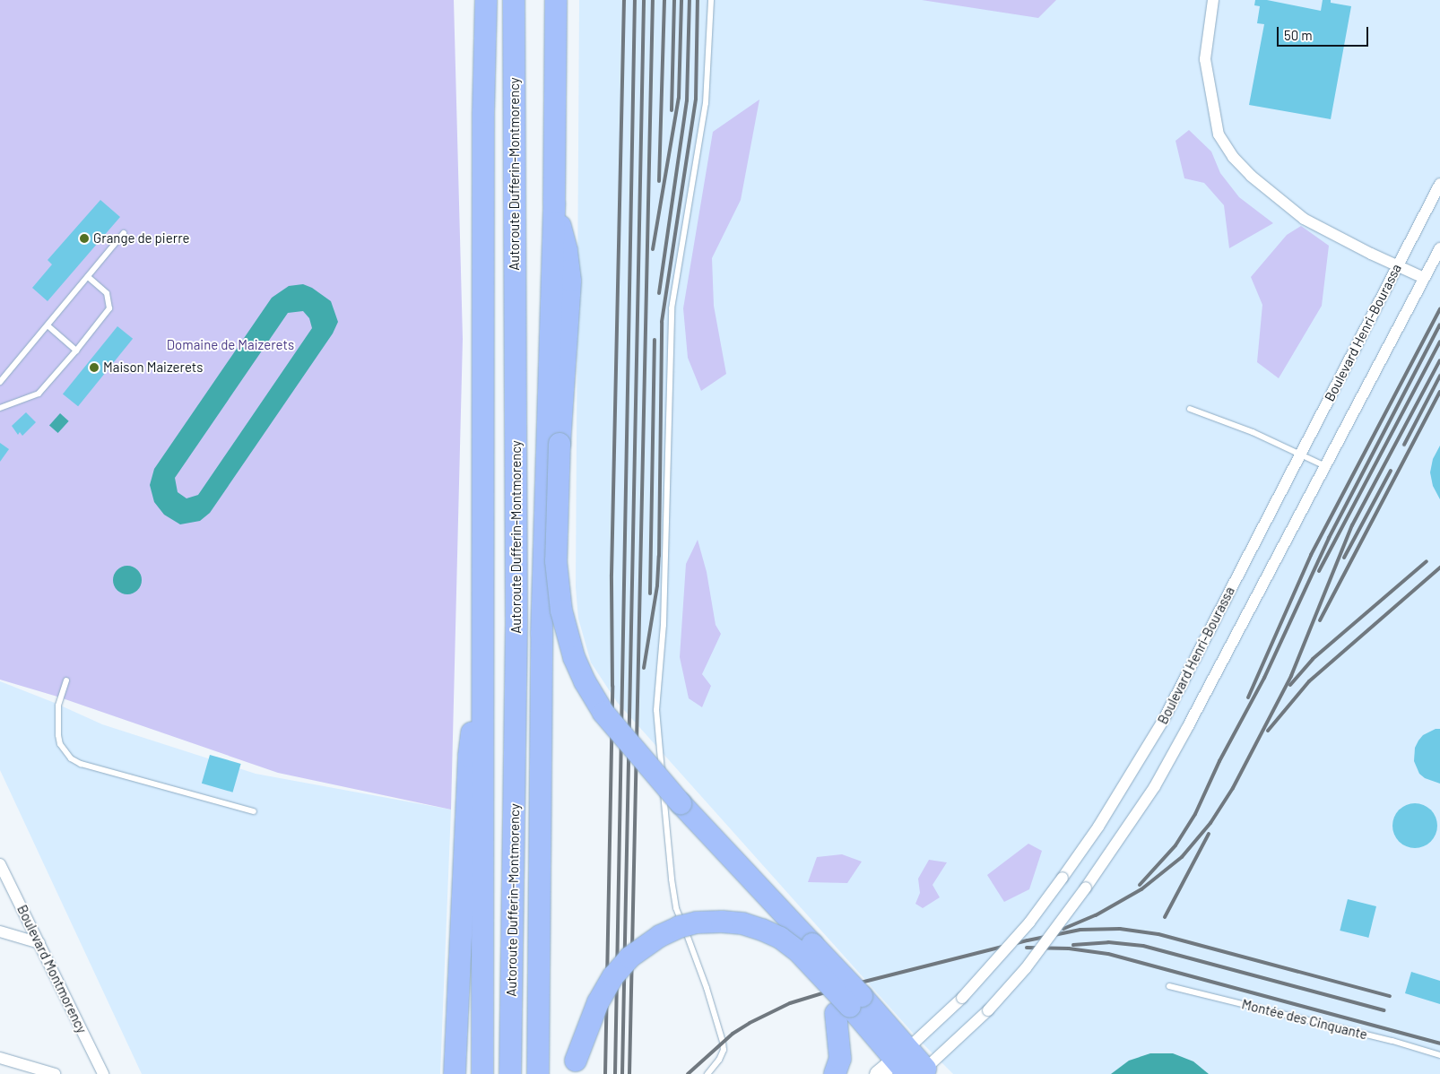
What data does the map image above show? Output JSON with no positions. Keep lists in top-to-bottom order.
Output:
{
  "streets": {
    "highway": ["Autoroute Dufferin-Montmorency"],
    "main road": ["Boulevard Henri-Bourassa"],
    "street": ["Boulevard Montmorency"],
    "lane": ["Montée des Cinquante"]
  },
  "parks": ["Domaine de Maizerets"],
  "places": ["Grange de pierre", "Maison Maizerets"],
  "scale_bar": "50 m"
}
